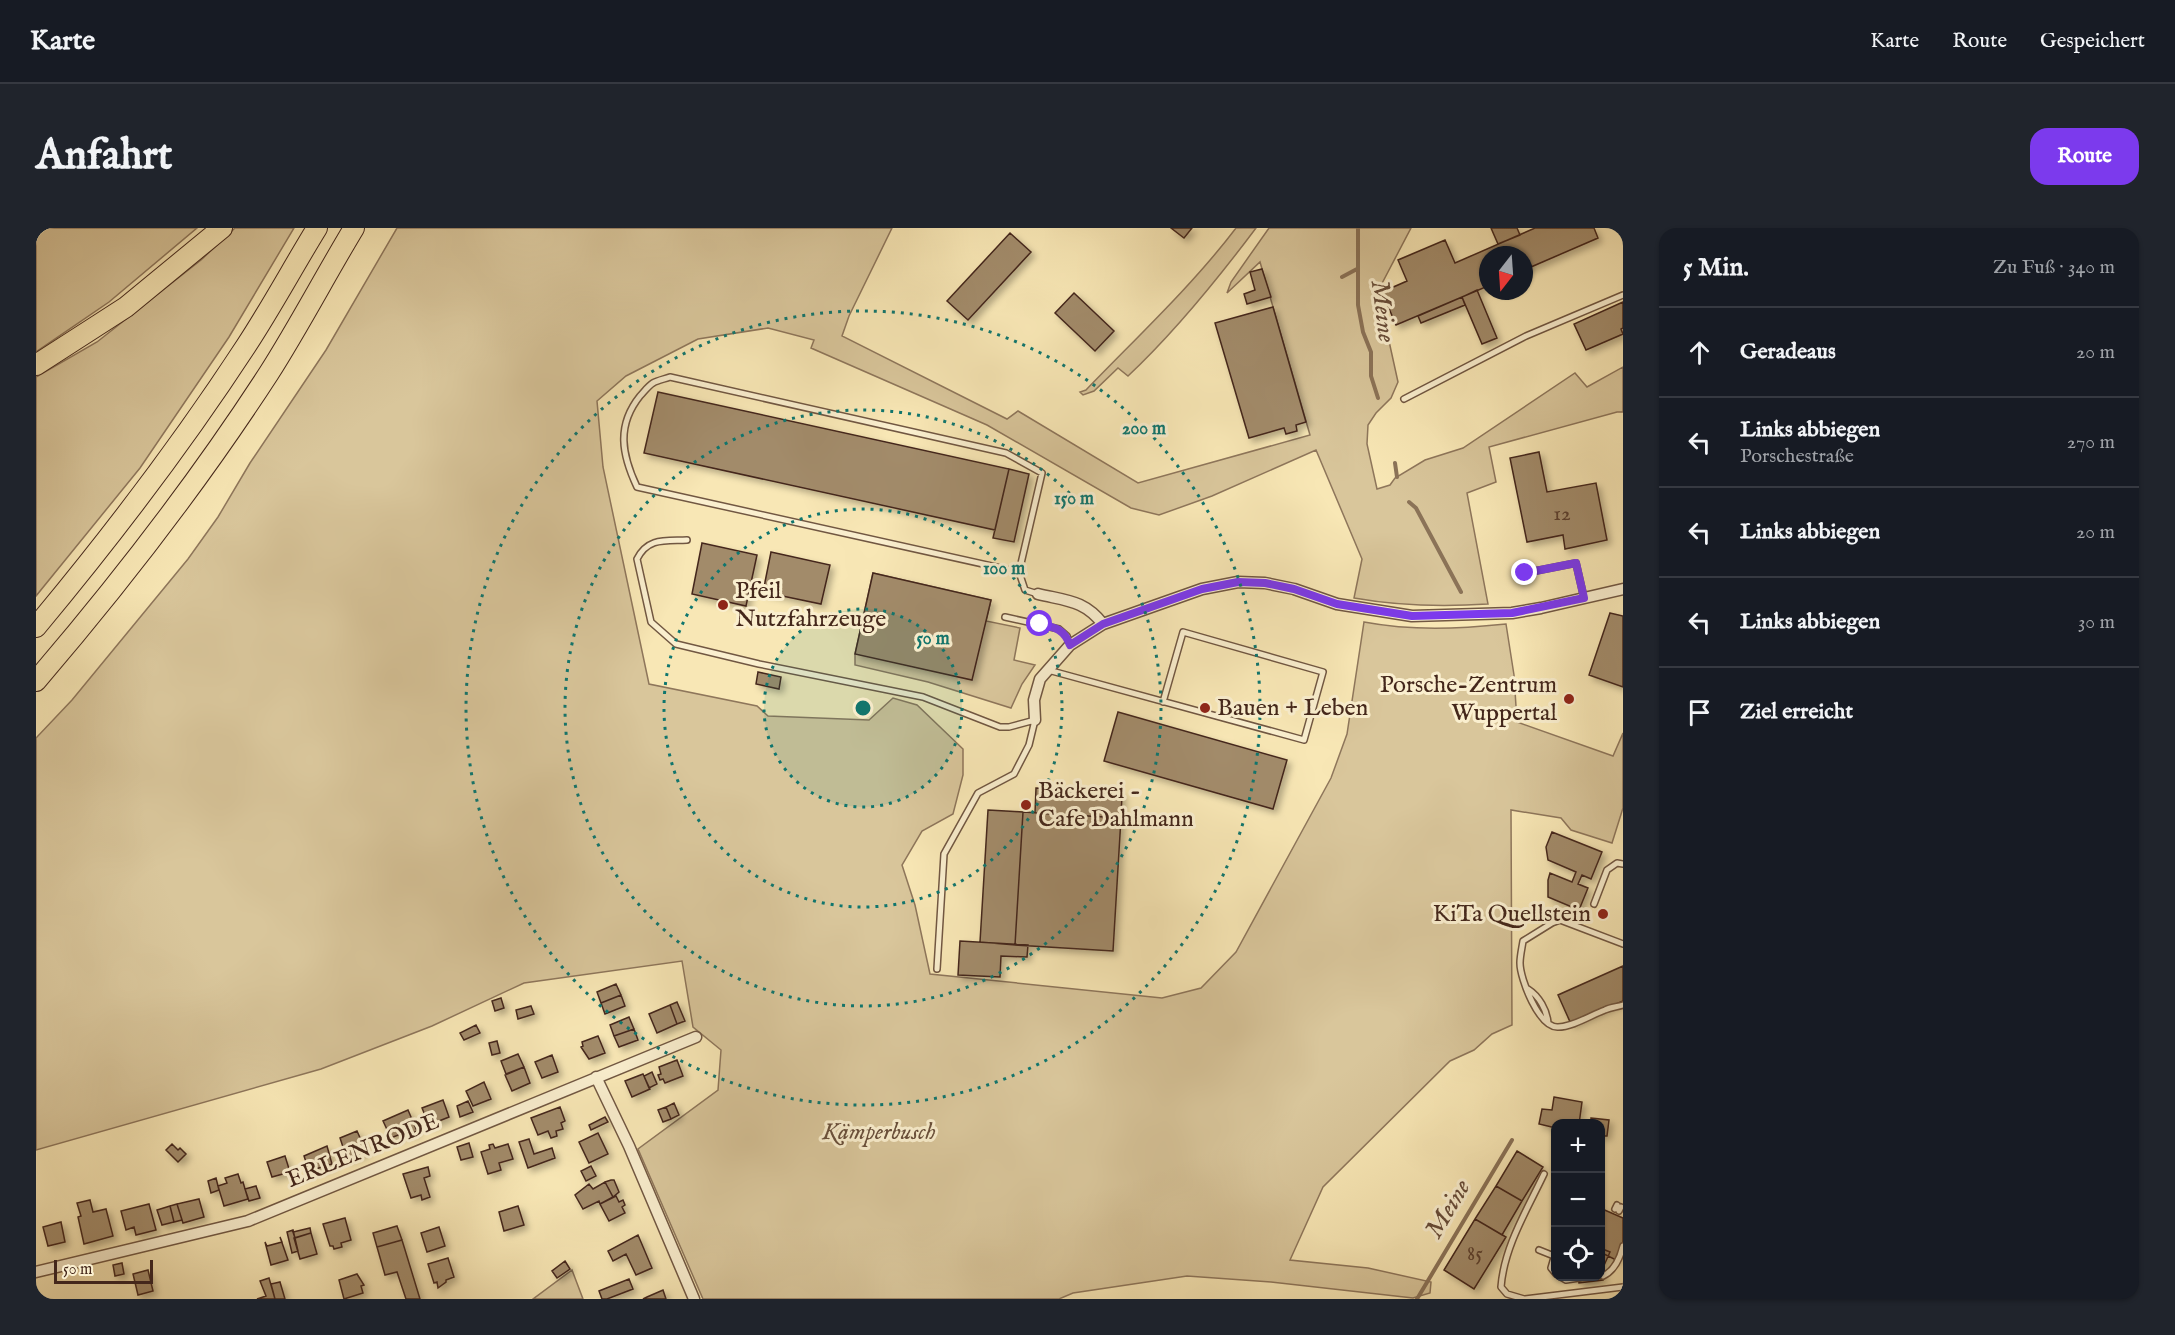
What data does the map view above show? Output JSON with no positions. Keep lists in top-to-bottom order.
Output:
{
  "streets": {
    "street": ["ERLENRODE"]
  },
  "water": ["Meine"],
  "parks": ["Kämperbusch"],
  "places": [
    "Pfeil Nutzfahrzeuge",
    "Porsche-Zentrum Wuppertal",
    "Bauen + Leben",
    "Bäckerei - Cafe Dahlmann",
    "KiTa Quellstein"
  ],
  "house_numbers": ["12", "85"],
  "scale_bar": "50 m",
  "north": "bottom",
  "page": {
    "header": "Karte",
    "nav": ["Karte", "Route", "Gespeichert"],
    "buttons": "Route",
    "title": "Anfahrt",
    "heading": ["5 Min.", "Zu Fuß · 340 m"],
    "list": [
      ["Geradeaus", "20 m"],
      ["Links abbiegen", "Porschestraße", "270 m"],
      ["Links abbiegen", "20 m"],
      ["Links abbiegen", "30 m"],
      "Ziel erreicht"
    ],
    "map_buttons": ["+", "−"],
    "scale": "50 m"
  },
  "rings": [
    "200 m",
    "150 m",
    "100 m",
    "50 m"
  ]
}
